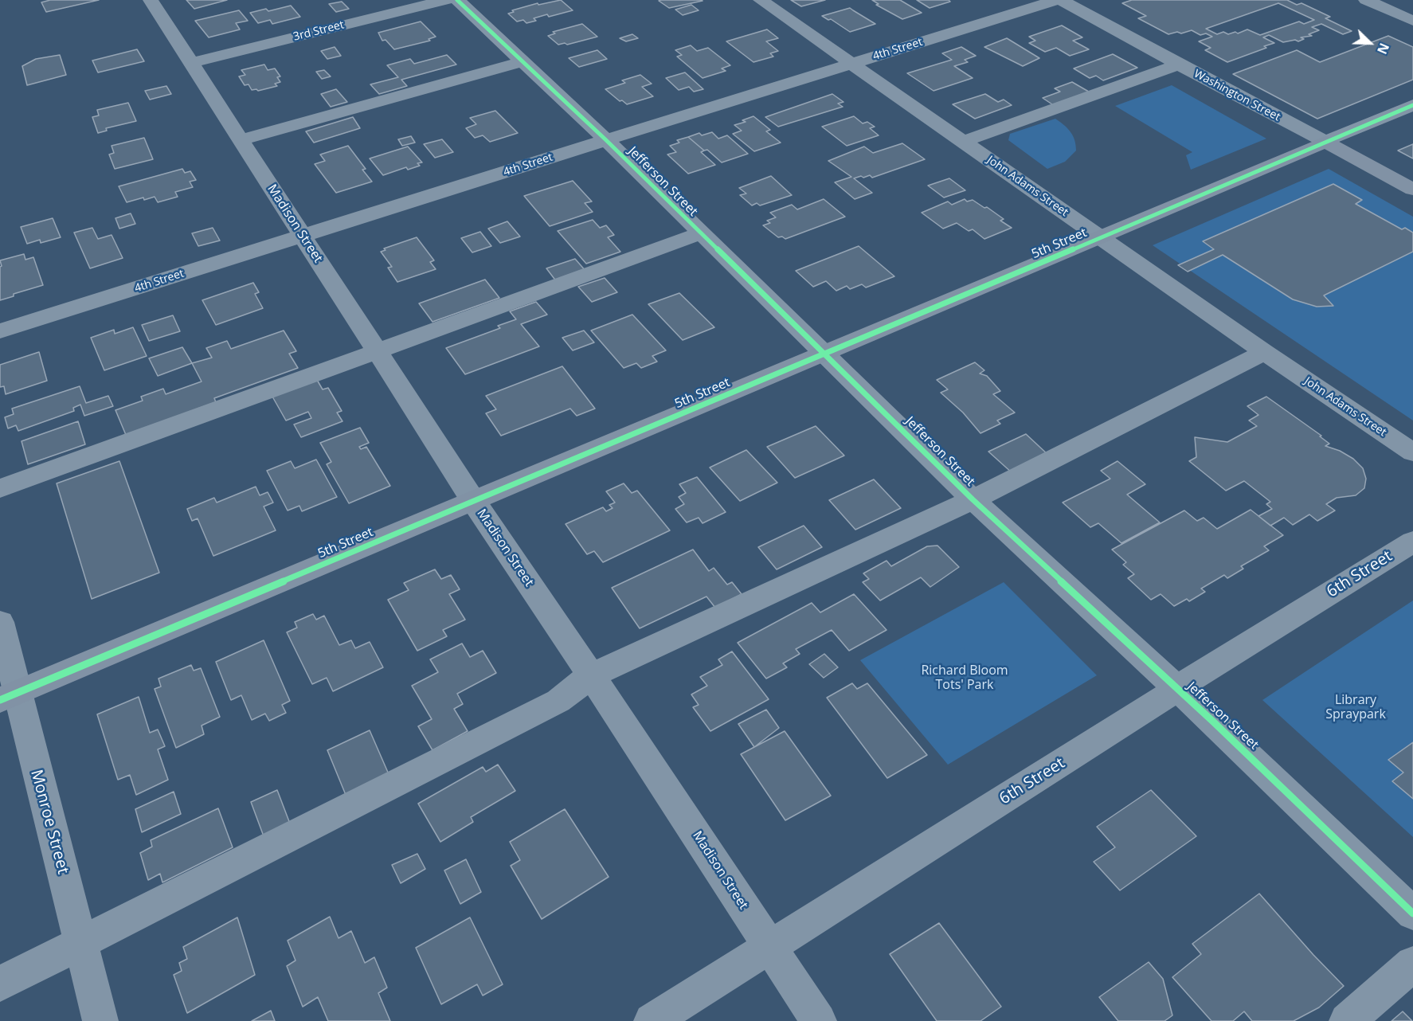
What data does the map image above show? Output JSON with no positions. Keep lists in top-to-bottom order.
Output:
{
  "streets": {
    "main road": ["Washington Street", "5th Street"],
    "street": [
      "3rd Street",
      "4th Street",
      "Jefferson Street",
      "John Adams Street",
      "Madison Street",
      "6th Street",
      "Monroe Street"
    ]
  },
  "crossings": [
    ["3rd Street", "Madison Street"],
    ["4th Street", "Jefferson Street"],
    ["4th Street", "John Adams Street"],
    ["4th Street", "Madison Street"],
    ["Washington Street", "5th Street"],
    ["Jefferson Street", "5th Street"],
    ["Jefferson Street", "6th Street"],
    ["John Adams Street", "5th Street"],
    ["Madison Street", "5th Street"],
    ["Madison Street", "6th Street"],
    ["5th Street", "Monroe Street"]
  ],
  "parks": ["Richard Bloom Tots' Park", "Library Spraypark"],
  "north": "bottom right"
}
